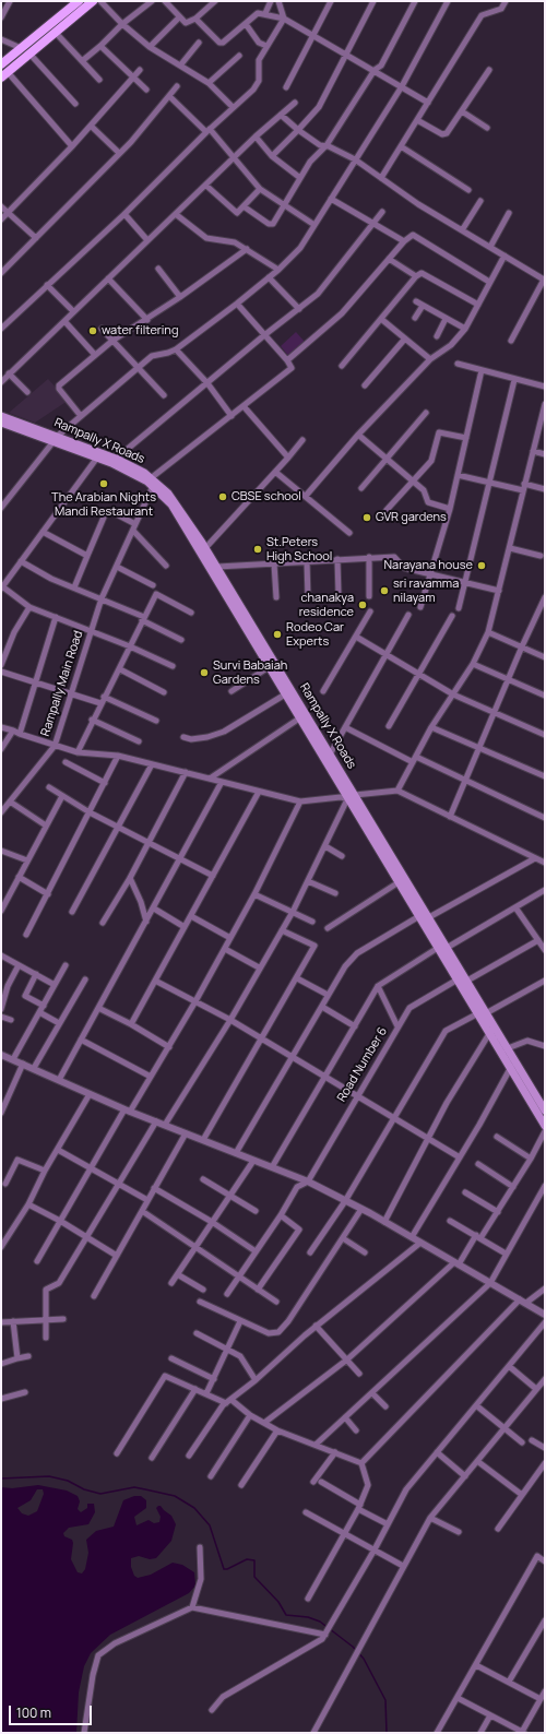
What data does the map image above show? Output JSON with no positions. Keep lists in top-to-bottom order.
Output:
{
  "streets": {
    "main road": ["Rampally X Roads"],
    "street": ["Rampally Main Road", "Road Number 6"]
  },
  "crossings": [
    ["Rampally X Roads", "Rampally Main Road"]
  ],
  "places": [
    "water filtering",
    "The Arabian Nights Mandi Restaurant",
    "CBSE school",
    "GVR gardens",
    "St.Peters High School",
    "Narayana house",
    "sri ravamma nilayam",
    "chanakya residence",
    "Rodeo Car Experts",
    "Survi Babaiah Gardens"
  ],
  "scale_bar": "100 m"
}
